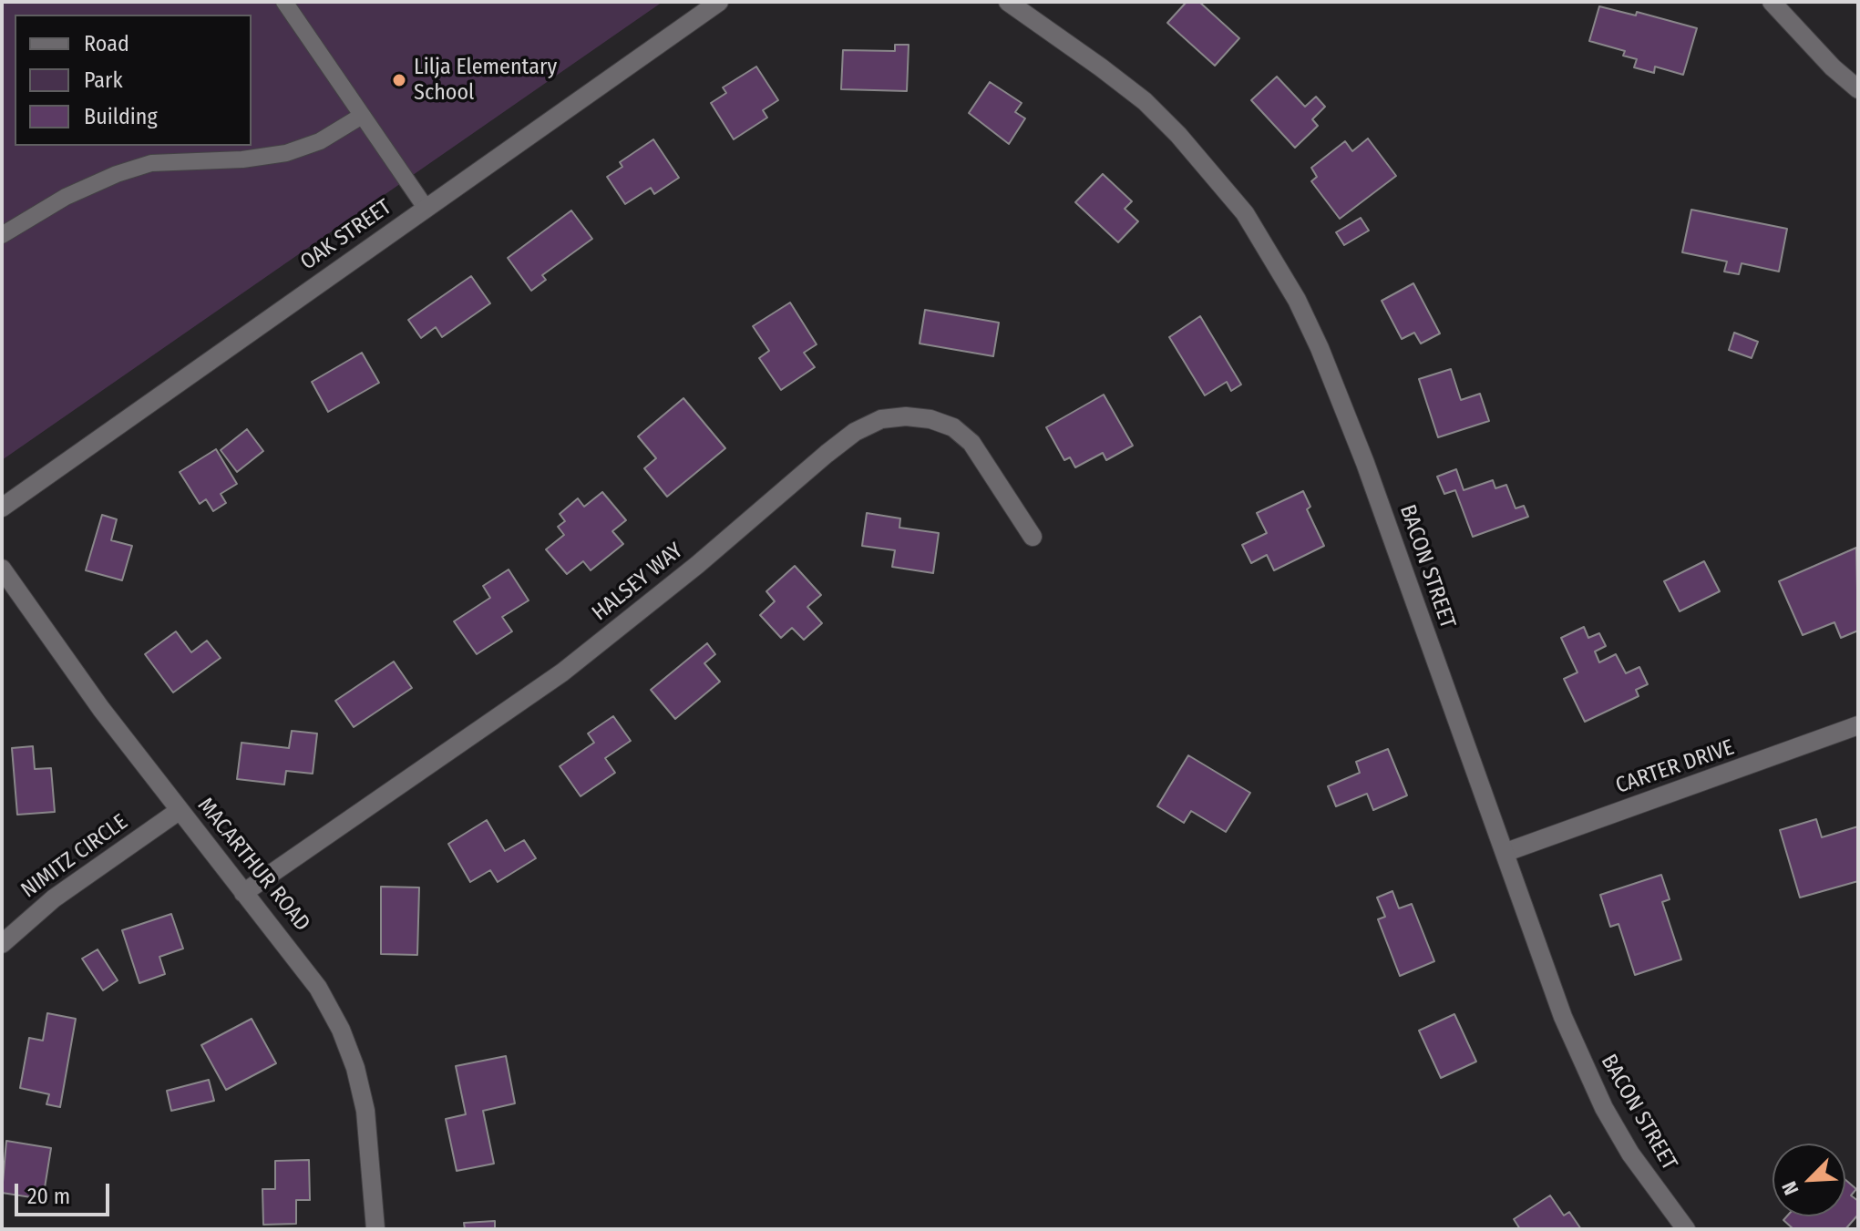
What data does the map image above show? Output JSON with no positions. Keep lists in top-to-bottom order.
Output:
{
  "streets": {
    "street": [
      "OAK STREET",
      "BACON STREET",
      "HALSEY WAY",
      "CARTER DRIVE",
      "NIMITZ CIRCLE",
      "MACARTHUR ROAD"
    ]
  },
  "crossings": [
    ["BACON STREET", "CARTER DRIVE"],
    ["HALSEY WAY", "MACARTHUR ROAD"],
    ["NIMITZ CIRCLE", "MACARTHUR ROAD"]
  ],
  "places": ["Lilja Elementary School"],
  "legend": ["Road", "Park", "Building"],
  "scale_bar": "20 m",
  "north": "bottom left"
}
